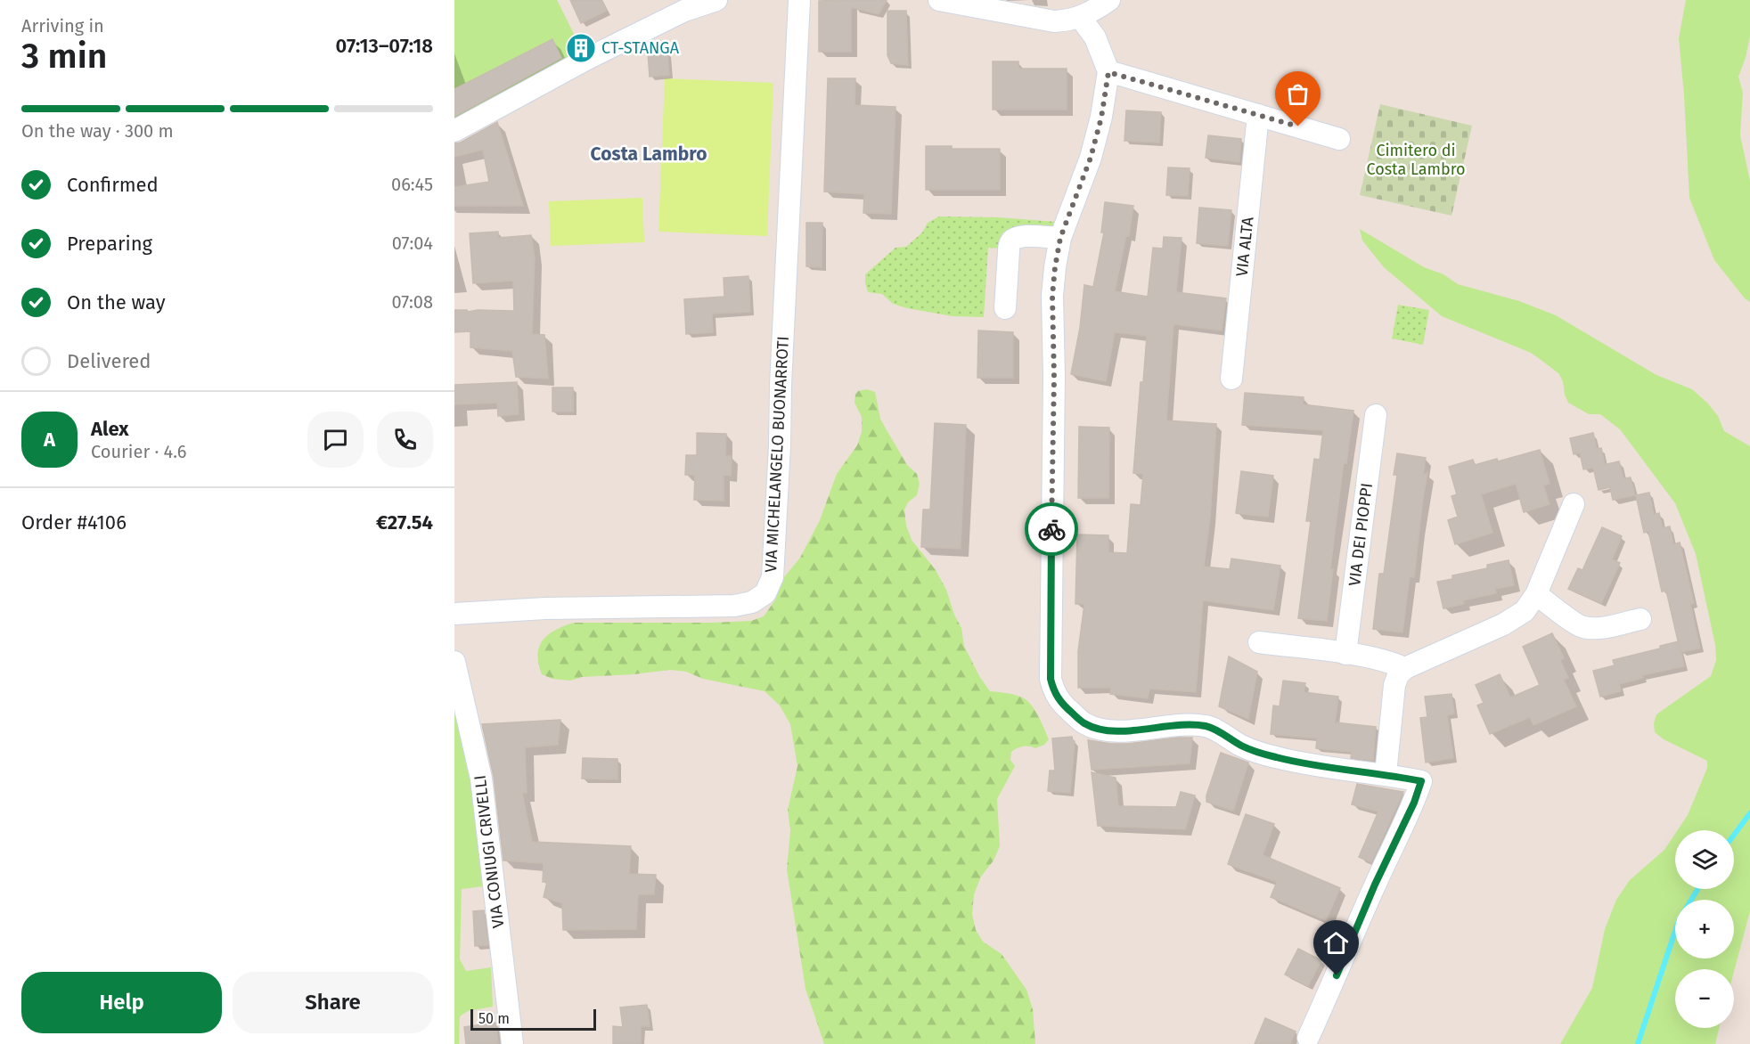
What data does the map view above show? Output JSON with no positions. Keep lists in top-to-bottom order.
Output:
{
  "streets": {
    "street": [
      "VIA ALTA",
      "VIA MICHELANGELO BUONARROTI",
      "VIA DEI PIOPPI",
      "VIA CONIUGI CRIVELLI"
    ]
  },
  "districts": ["Costa Lambro"],
  "parks": ["Cimitero di Costa Lambro"],
  "places": {
    "building": ["CT-STANGA"]
  },
  "scale_bar": "50 m",
  "page": {
    "heading": ["3 min", "Arriving in", "07:13–07:18"],
    "panel": [
      "Alex",
      "Courier · 4.6",
      "Order #4106",
      "€27.54"
    ],
    "bar": "On the way · 300 m",
    "list": [
      ["Confirmed", "06:45"],
      ["Preparing", "07:04"],
      ["On the way", "07:08"],
      "Delivered"
    ],
    "round": "A",
    "map_buttons": ["+", "−"],
    "buttons": ["Help", "Share"],
    "scale": "50 m"
  }
}
